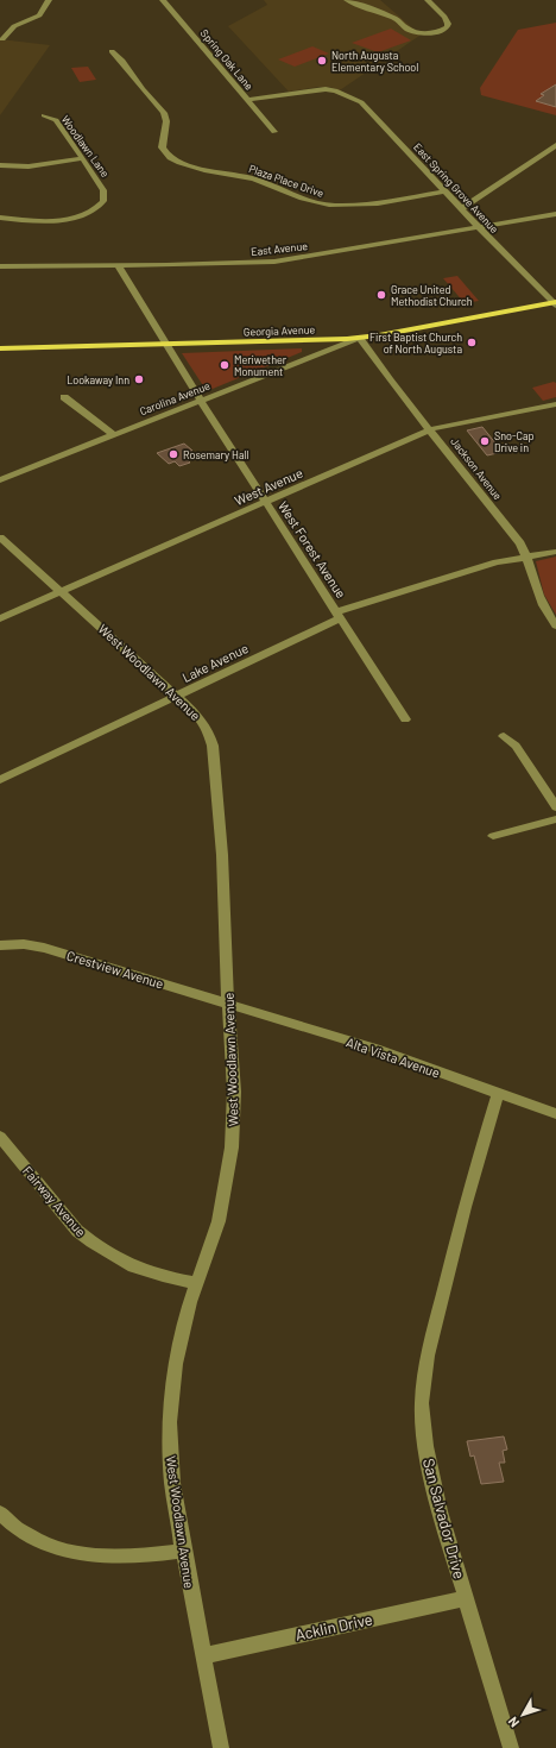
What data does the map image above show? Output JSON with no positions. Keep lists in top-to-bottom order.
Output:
{
  "streets": {
    "main road": ["Georgia Avenue"],
    "street": [
      "Spring Oak Lane",
      "Woodlawn Lane",
      "Plaza Place Drive",
      "East Spring Grove Avenue",
      "East Avenue",
      "Carolina Avenue",
      "Jackson Avenue",
      "West Avenue",
      "West Forest Avenue",
      "Lake Avenue",
      "West Woodlawn Avenue",
      "Crestview Avenue",
      "Alta Vista Avenue",
      "Fairway Avenue",
      "San Salvador Drive",
      "Acklin Drive"
    ]
  },
  "crossings": [
    ["Spring Oak Lane", "East Spring Grove Avenue"],
    ["Plaza Place Drive", "East Spring Grove Avenue"],
    ["East Spring Grove Avenue", "East Avenue"],
    ["East Spring Grove Avenue", "Georgia Avenue"],
    ["East Avenue", "West Forest Avenue"],
    ["Georgia Avenue", "Carolina Avenue"],
    ["Georgia Avenue", "Jackson Avenue"],
    ["Georgia Avenue", "West Forest Avenue"],
    ["Carolina Avenue", "Jackson Avenue"],
    ["Carolina Avenue", "West Forest Avenue"],
    ["Jackson Avenue", "West Avenue"],
    ["Jackson Avenue", "Lake Avenue"],
    ["West Avenue", "West Forest Avenue"],
    ["West Avenue", "West Woodlawn Avenue"],
    ["West Forest Avenue", "Lake Avenue"],
    ["Lake Avenue", "West Woodlawn Avenue"],
    ["West Woodlawn Avenue", "Crestview Avenue"],
    ["West Woodlawn Avenue", "Alta Vista Avenue"],
    ["West Woodlawn Avenue", "Fairway Avenue"],
    ["West Woodlawn Avenue", "Acklin Drive"],
    ["Crestview Avenue", "Alta Vista Avenue"],
    ["Alta Vista Avenue", "San Salvador Drive"],
    ["San Salvador Drive", "Acklin Drive"]
  ],
  "places": [
    "North Augusta Elementary School",
    "Grace United Methodist Church",
    "First Baptist Church of North Augusta",
    "Meriwether Monument",
    "Lookaway Inn",
    "Sno-Cap Drive in",
    "Rosemary Hall"
  ],
  "north": "bottom left"
}
